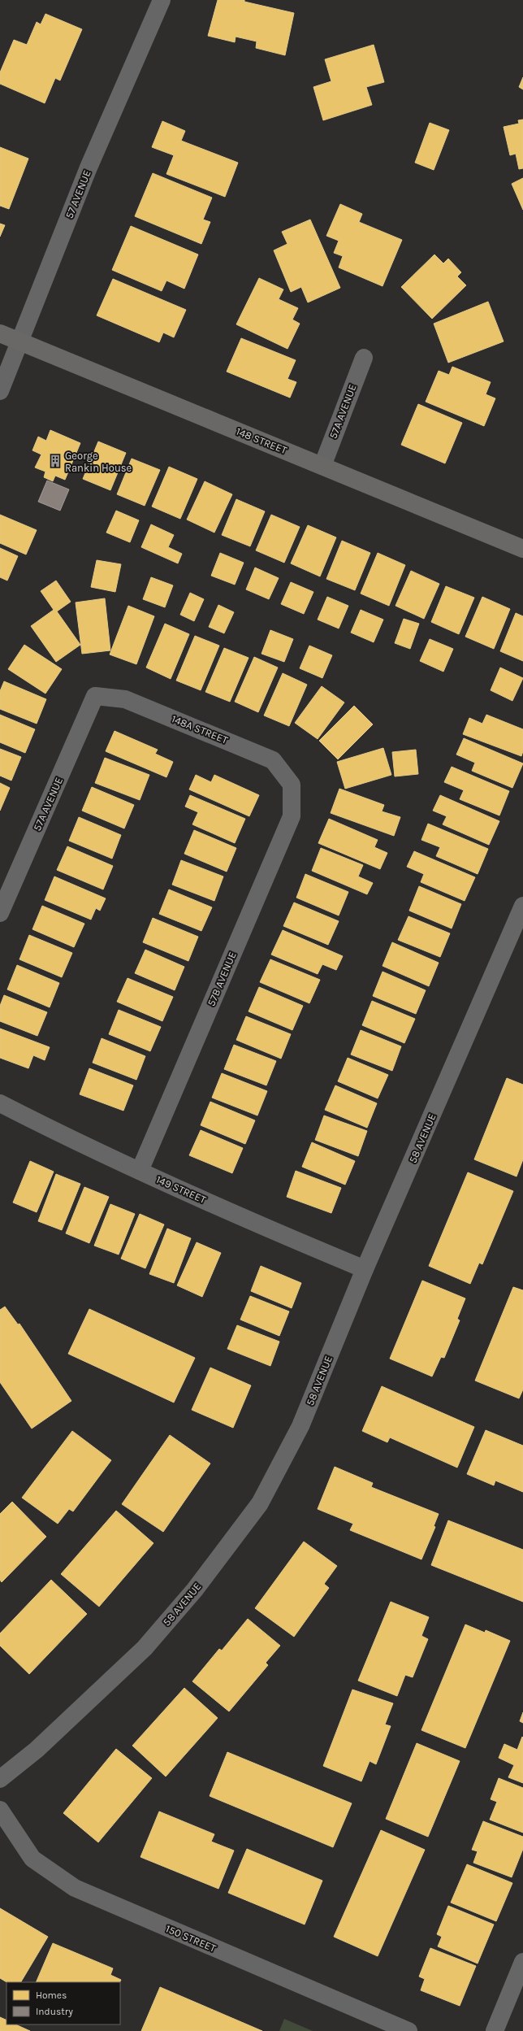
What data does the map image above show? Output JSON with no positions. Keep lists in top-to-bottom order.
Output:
{
  "streets": {
    "main road": ["148 STREET"],
    "street": [
      "57 AVENUE",
      "57A AVENUE",
      "148A STREET",
      "57B AVENUE",
      "58 AVENUE",
      "149 STREET",
      "150 STREET"
    ]
  },
  "crossings": [
    ["57 AVENUE", "148 STREET"],
    ["57A AVENUE", "148 STREET"],
    ["57A AVENUE", "148A STREET"],
    ["148A STREET", "57B AVENUE"],
    ["57B AVENUE", "149 STREET"],
    ["58 AVENUE", "149 STREET"]
  ],
  "places": {
    "building": ["George Rankin House"]
  },
  "legend": ["Homes", "Industry"]
}
